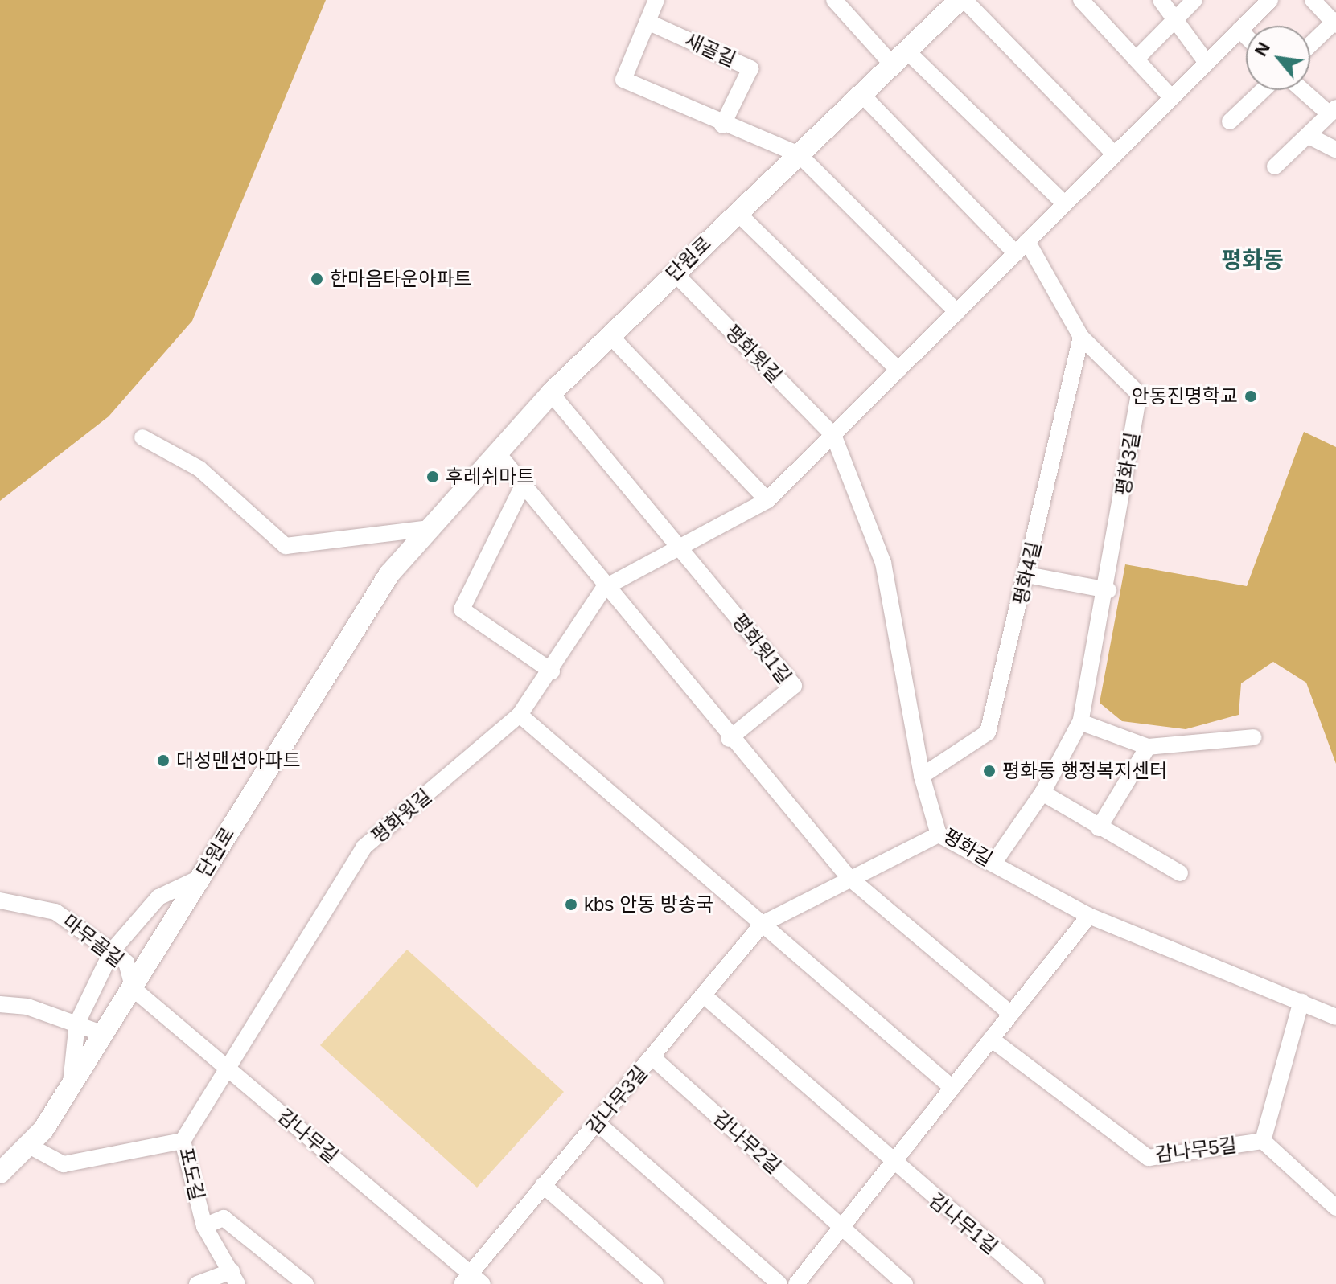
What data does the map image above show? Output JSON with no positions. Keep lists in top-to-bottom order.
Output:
{
  "streets": {
    "street": [
      "새골길",
      "단원로",
      "평화윗길",
      "평화3길",
      "평화4길",
      "평화윗1길",
      "평화길",
      "마무골길",
      "감나무3길",
      "감나무길",
      "감나무2길",
      "감나무5길",
      "포도길",
      "감나무1길"
    ]
  },
  "crossings": [
    ["단원로", "평화윗길"],
    ["단원로", "마무골길"],
    ["단원로", "감나무길"],
    ["평화윗길", "평화길"],
    ["평화윗길", "감나무길"],
    ["평화윗길", "포도길"],
    ["평화3길", "평화4길"],
    ["평화3길", "평화길"],
    ["평화4길", "평화길"],
    ["평화길", "감나무3길"],
    ["마무골길", "감나무길"],
    ["감나무3길", "감나무길"],
    ["감나무3길", "감나무2길"],
    ["감나무길", "포도길"]
  ],
  "districts": ["평화동"],
  "places": [
    "한마음타운아파트",
    "안동진명학교",
    "후레쉬마트",
    "대성맨션아파트",
    "평화동 행정복지센터",
    "kbs 안동 방송국"
  ],
  "north": "top left"
}
